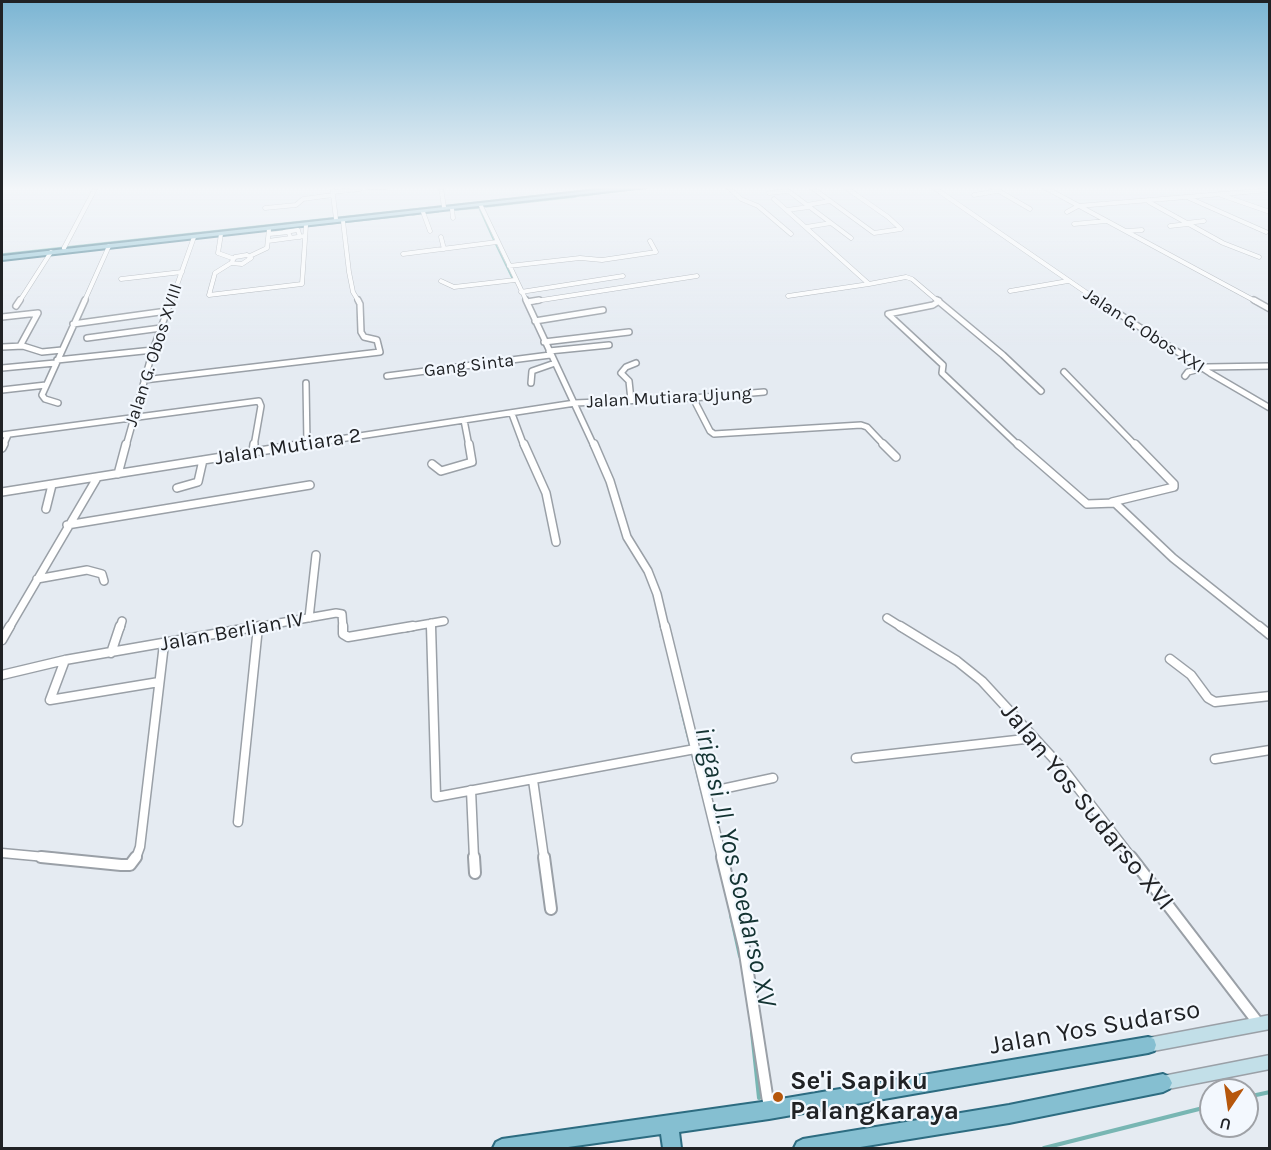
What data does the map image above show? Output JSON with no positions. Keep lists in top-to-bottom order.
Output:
{
  "streets": {
    "main road": ["Jalan Yos Sudarso"],
    "street": [
      "Jalan G. Obos XXI",
      "Jalan G. Obos XVIII",
      "Gang Sinta",
      "Jalan Mutiara Ujung",
      "Jalan Mutiara 2",
      "Jalan Berlian IV",
      "Jalan Yos Sudarso XVI"
    ]
  },
  "crossings": [
    ["Jalan G. Obos XVIII", "Jalan Mutiara 2"],
    ["Jalan Mutiara Ujung", "Jalan Mutiara 2"],
    ["Jalan Yos Sudarso XVI", "Jalan Yos Sudarso"]
  ],
  "water": ["irigasi Jl. Yos Soedarso XV"],
  "places": ["Se'i Sapiku Palangkaraya"],
  "north": "bottom"
}
